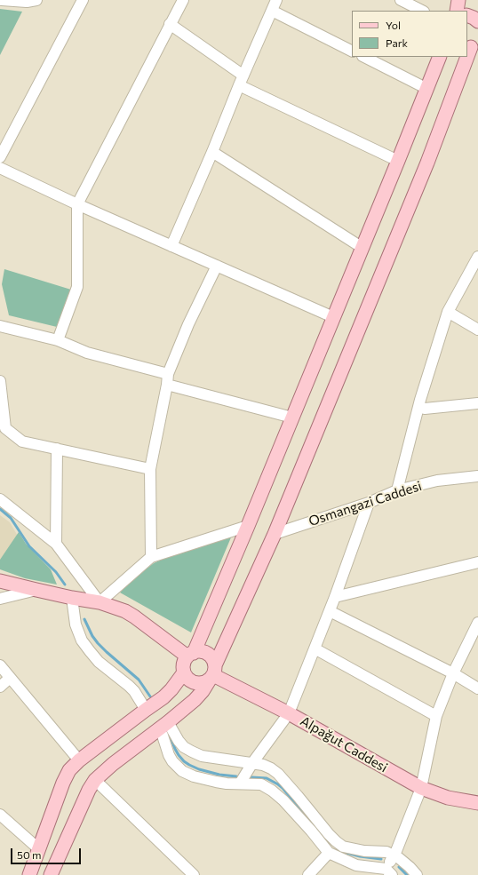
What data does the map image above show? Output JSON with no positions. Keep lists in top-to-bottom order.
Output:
{
  "streets": {
    "main road": ["Alpağut Caddesi"],
    "street": ["Osmangazi Caddesi"]
  },
  "legend": ["Yol", "Park"],
  "scale_bar": "50 m"
}
